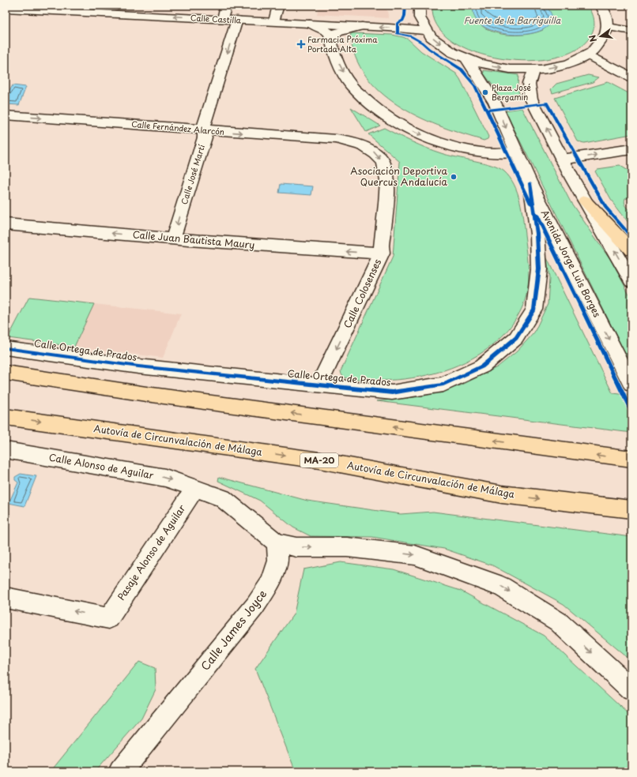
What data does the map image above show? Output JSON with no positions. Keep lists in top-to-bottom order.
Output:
{
  "streets": {
    "highway": ["Autovía de Circunvalación de Málaga", "MA-20"],
    "street": [
      "Calle Castilla",
      "Calle Fernández Alarcón",
      "Calle José Martí",
      "Calle Juan Bautista Maury",
      "Avenida Jorge Luis Borges",
      "Calle Colosenses",
      "Calle Ortega de Prados",
      "Calle Alonso de Aguilar",
      "Pasaje Alonso de Aguilar",
      "Calle James Joyce"
    ]
  },
  "crossings": [
    ["Calle Castilla", "Calle José Martí"],
    ["Calle Fernández Alarcón", "Calle José Martí"],
    ["Calle Fernández Alarcón", "Calle Colosenses"],
    ["Calle José Martí", "Calle Juan Bautista Maury"],
    ["Calle Juan Bautista Maury", "Calle Colosenses"],
    ["Avenida Jorge Luis Borges", "Calle Ortega de Prados"],
    ["Calle Colosenses", "Calle Ortega de Prados"],
    ["Calle Alonso de Aguilar", "Pasaje Alonso de Aguilar"]
  ],
  "one_way": [
    "Calle Castilla",
    "Calle Fernández Alarcón",
    "Calle José Martí",
    "Calle Juan Bautista Maury",
    "Calle Colosenses",
    "Calle Alonso de Aguilar",
    "Pasaje Alonso de Aguilar"
  ],
  "water": ["Fuente de la Barriguilla"],
  "places": {
    "health": ["Farmacia Próxima Portada Alta"],
    "other": ["Plaza José Bergamín", "Asociación Deportiva Quercus Andalucía"]
  },
  "north": "left"
}
